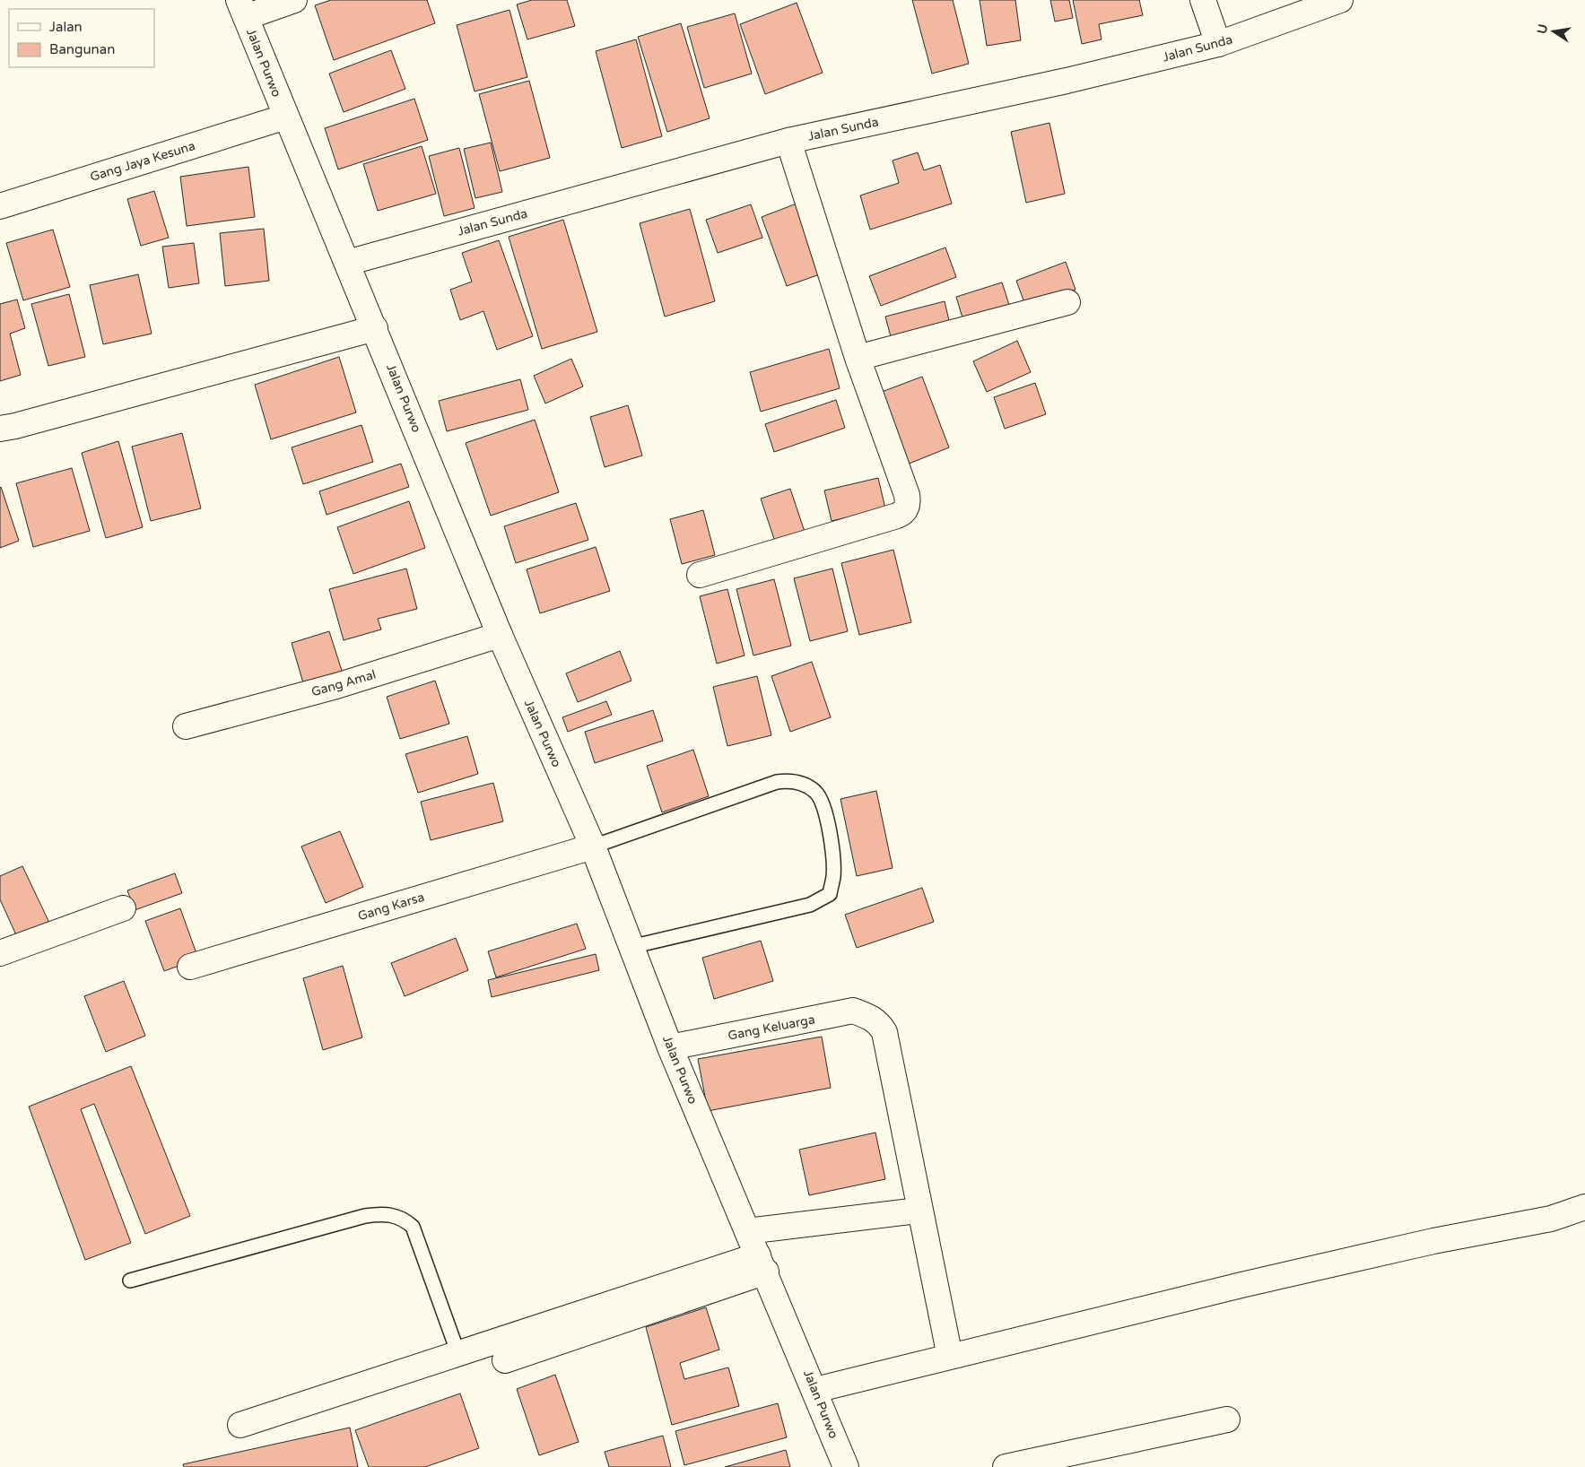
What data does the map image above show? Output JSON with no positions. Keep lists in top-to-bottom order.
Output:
{
  "streets": {
    "street": [
      "Jalan Sunda",
      "Jalan Purwo",
      "Gang Jaya Kesuna",
      "Gang Amal",
      "Gang Karsa",
      "Gang Keluarga"
    ]
  },
  "crossings": [
    ["Jalan Sunda", "Jalan Purwo"],
    ["Jalan Purwo", "Gang Jaya Kesuna"],
    ["Jalan Purwo", "Gang Amal"],
    ["Jalan Purwo", "Gang Karsa"],
    ["Jalan Purwo", "Gang Keluarga"]
  ],
  "legend": ["Jalan", "Bangunan"],
  "north": "left"
}
